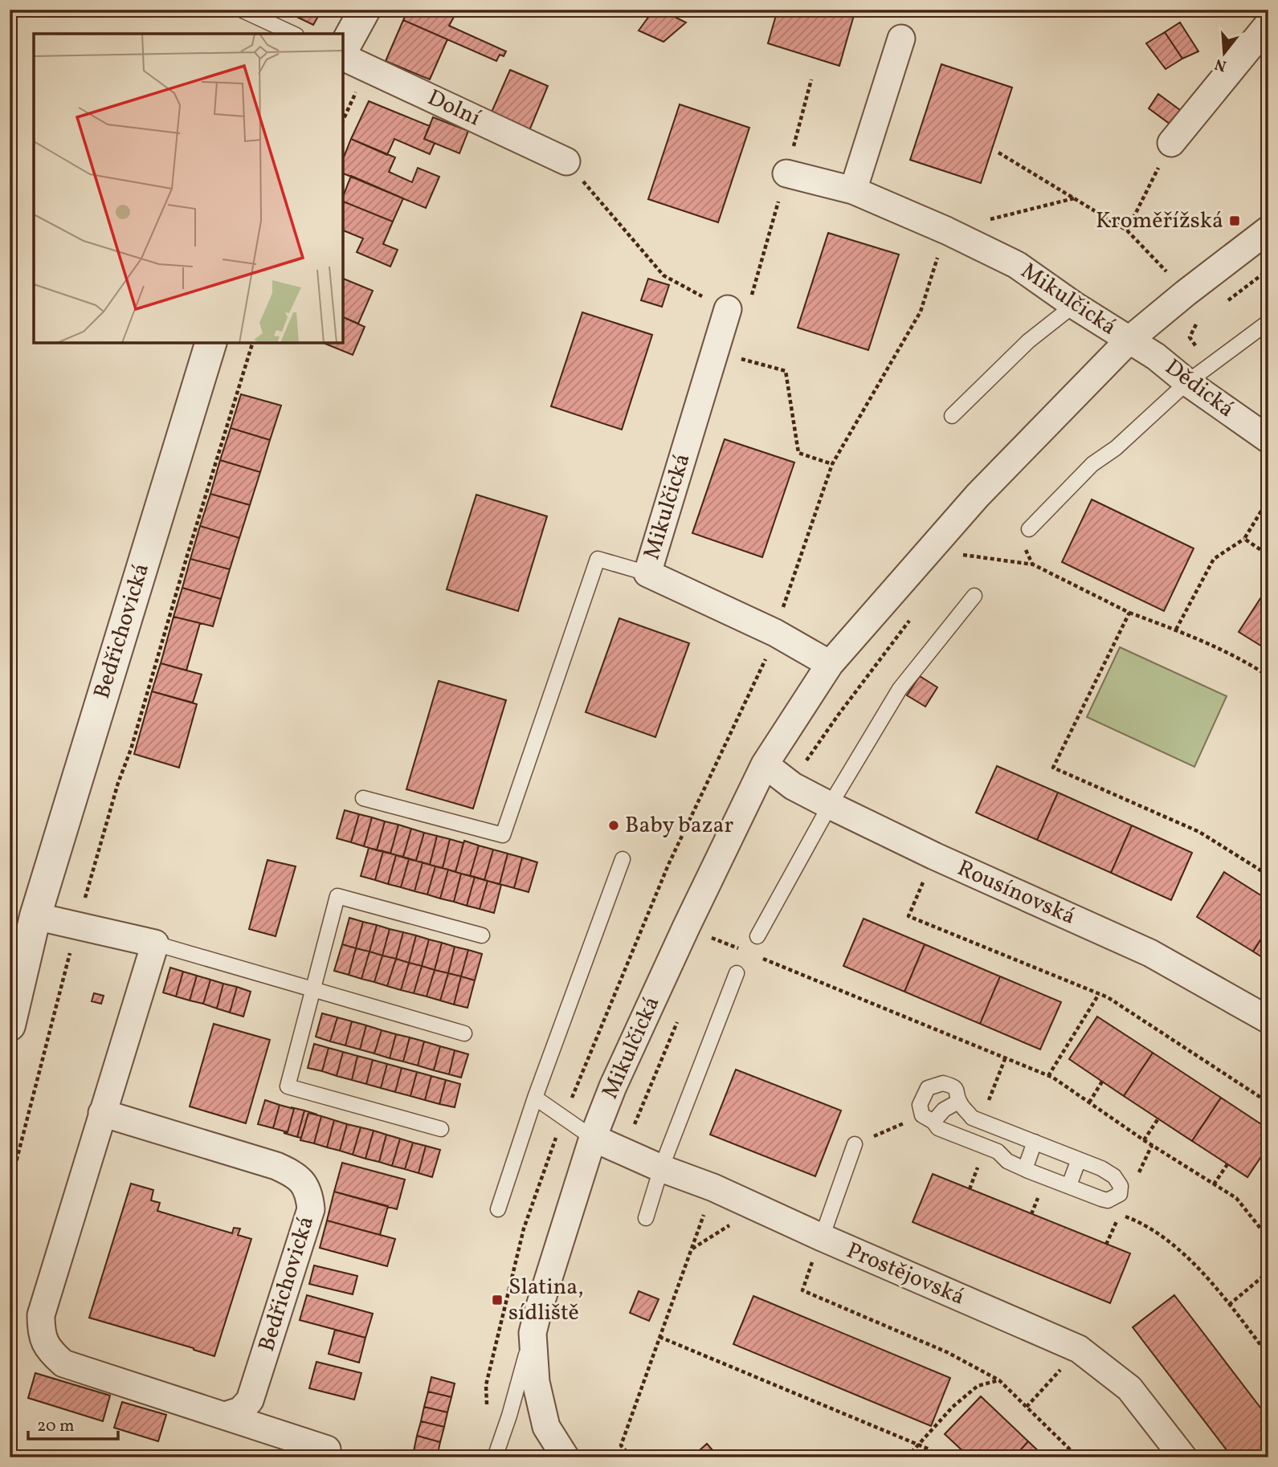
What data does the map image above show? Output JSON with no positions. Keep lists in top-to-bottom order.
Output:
{
  "streets": {
    "street": [
      "Dolní",
      "Mikulčická",
      "Dědická",
      "Bedřichovická",
      "Rousínovská",
      "Prostějovská"
    ]
  },
  "crossings": [
    ["Mikulčická", "Dědická"],
    ["Mikulčická", "Rousínovská"],
    ["Mikulčická", "Prostějovská"]
  ],
  "places": {
    "transit": ["Kroměřížská", "Slatina, sídliště"],
    "other": ["Baby bazar"]
  },
  "scale_bar": "20 m",
  "north": "bottom"
}
